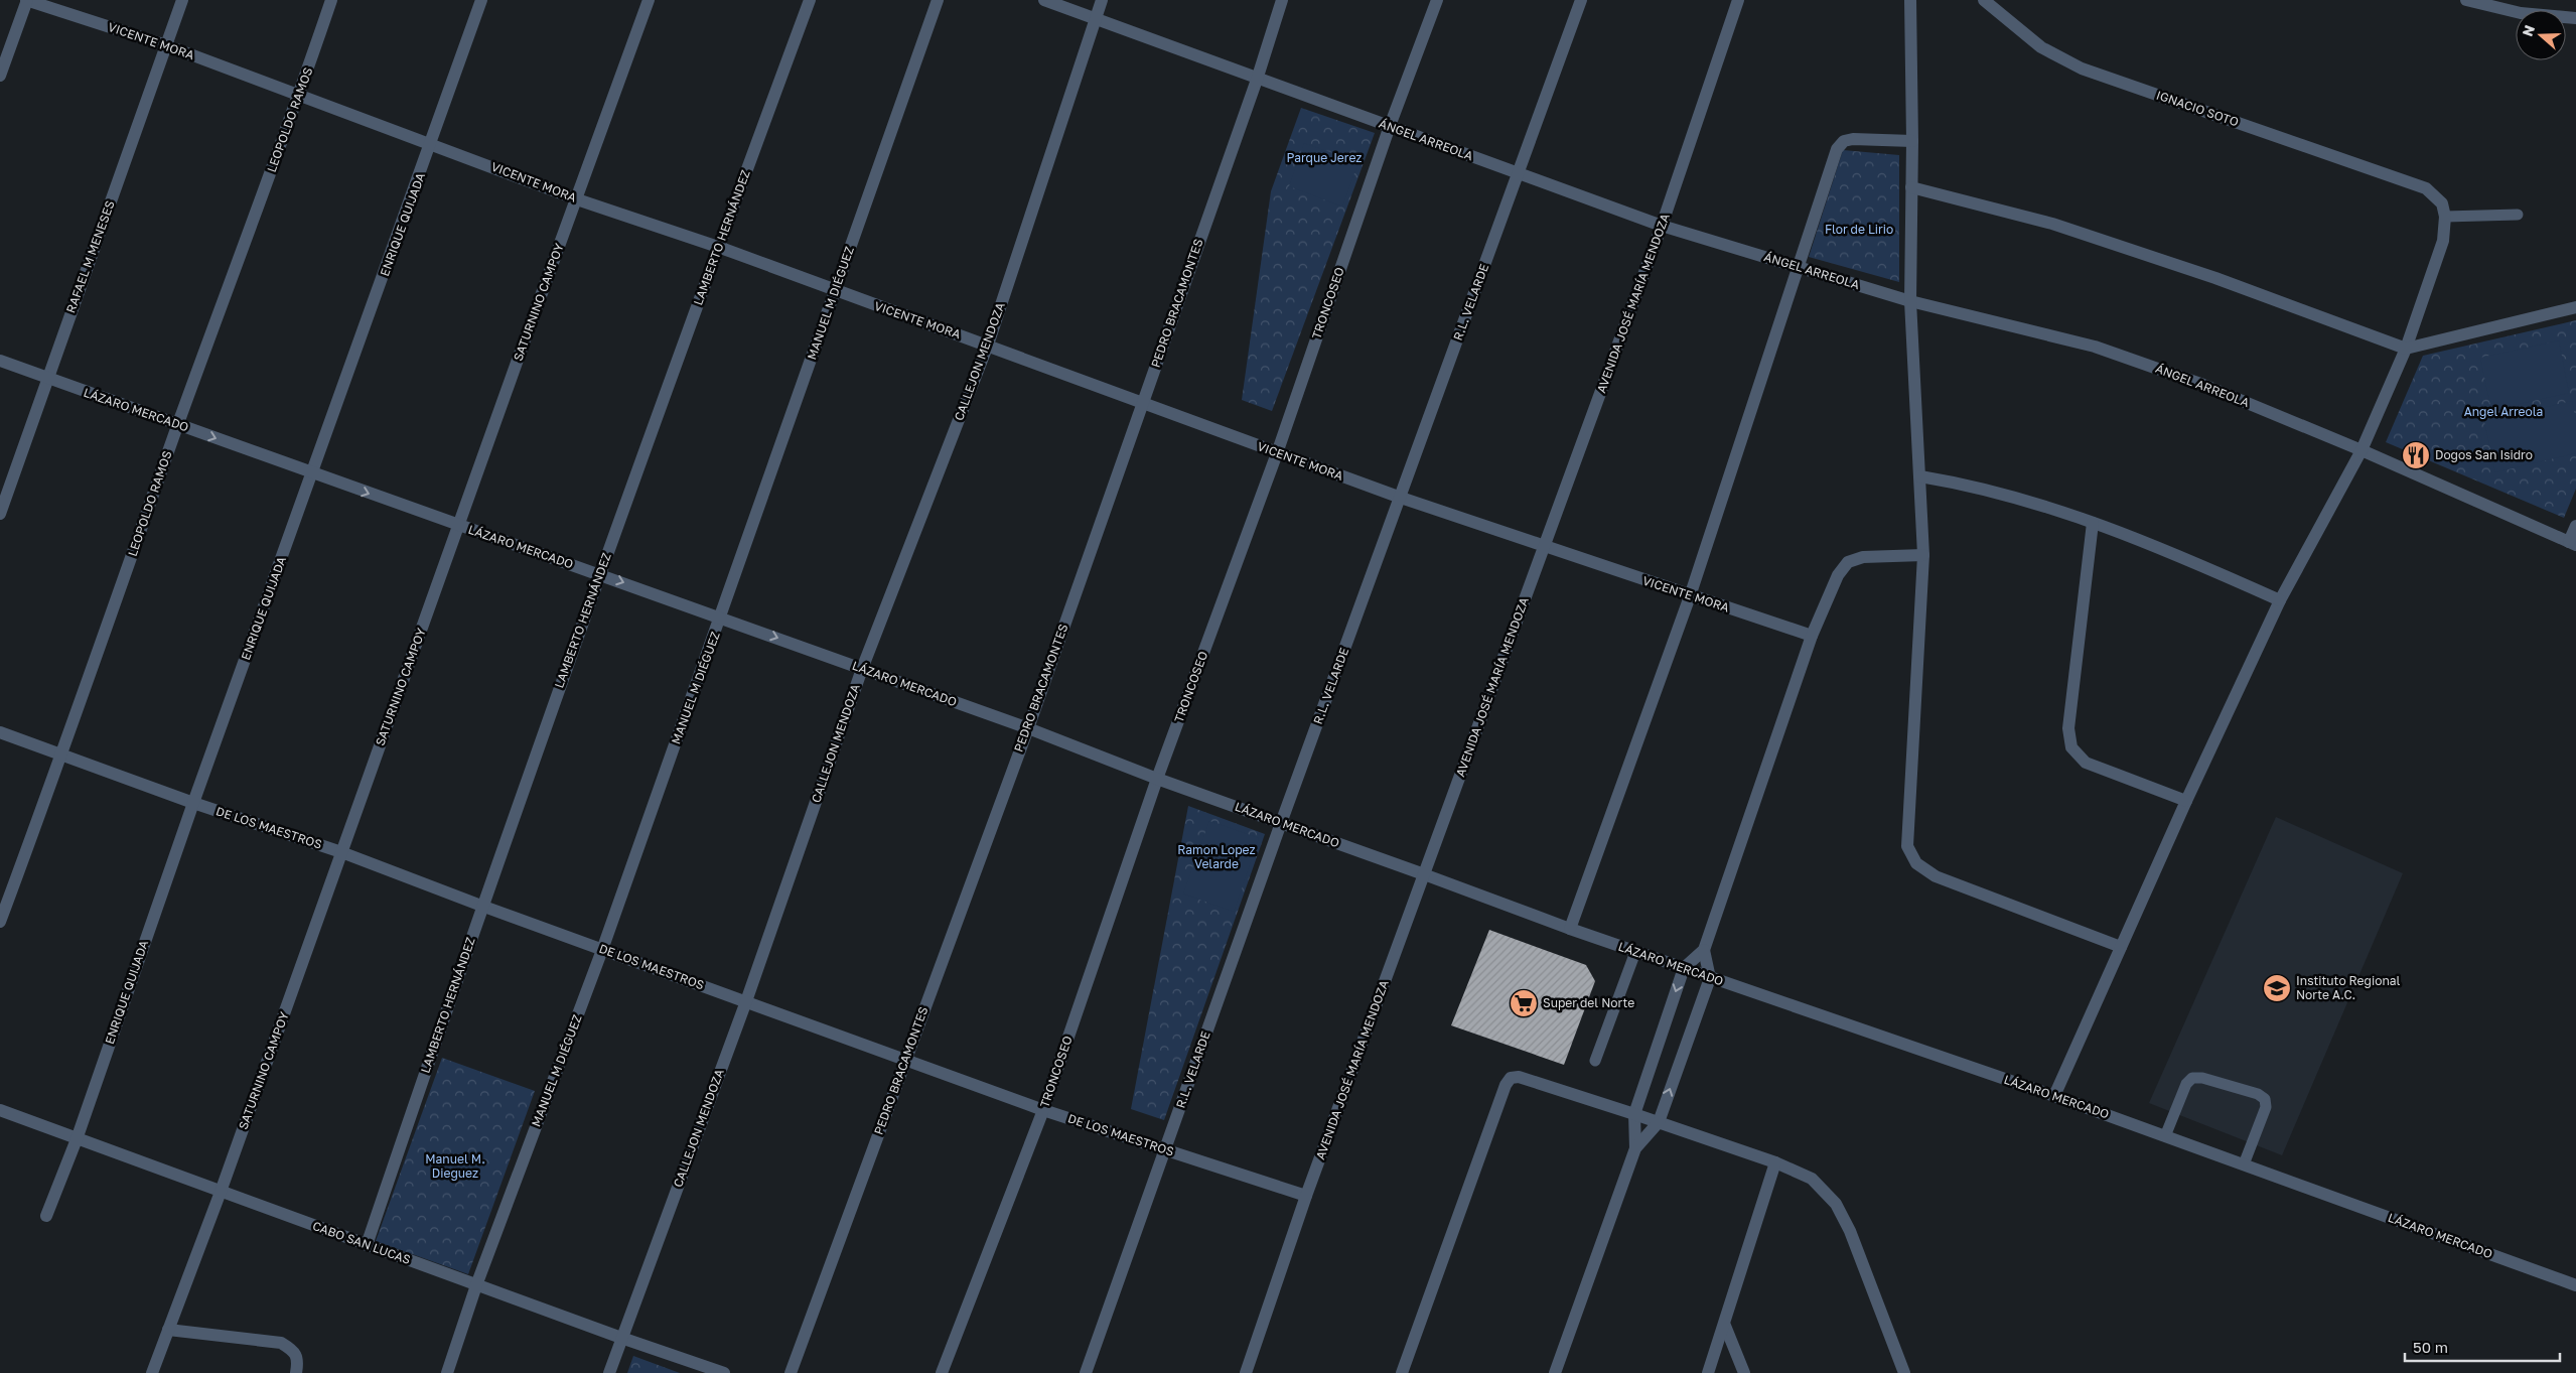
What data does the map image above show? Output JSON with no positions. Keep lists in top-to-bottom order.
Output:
{
  "streets": {
    "street": [
      "VICENTE MORA",
      "IGNACIO SOTO",
      "LEOPOLDO RAMOS",
      "ÁNGEL ARREOLA",
      "ENRIQUE QUIJADA",
      "LAMBERTO HERNÁNDEZ",
      "RAFAEL M MENESES",
      "SATURNINO CAMPOY",
      "R.L. VELARDE",
      "MANUEL M DIÉGUEZ",
      "PEDRO BRACAMONTES",
      "TRONCOSEO",
      "AVENIDA JOSÉ MARÍA MENDOZA",
      "CALLEJON MENDOZA",
      "LÁZARO MERCADO",
      "DE LOS MAESTROS",
      "CABO SAN LUCAS"
    ]
  },
  "crossings": [
    ["VICENTE MORA", "LEOPOLDO RAMOS"],
    ["VICENTE MORA", "ENRIQUE QUIJADA"],
    ["VICENTE MORA", "LAMBERTO HERNÁNDEZ"],
    ["VICENTE MORA", "RAFAEL M MENESES"],
    ["VICENTE MORA", "SATURNINO CAMPOY"],
    ["VICENTE MORA", "R.L. VELARDE"],
    ["VICENTE MORA", "MANUEL M DIÉGUEZ"],
    ["VICENTE MORA", "PEDRO BRACAMONTES"],
    ["VICENTE MORA", "TRONCOSEO"],
    ["VICENTE MORA", "AVENIDA JOSÉ MARÍA MENDOZA"],
    ["VICENTE MORA", "CALLEJON MENDOZA"],
    ["LEOPOLDO RAMOS", "LÁZARO MERCADO"],
    ["LEOPOLDO RAMOS", "DE LOS MAESTROS"],
    ["ÁNGEL ARREOLA", "R.L. VELARDE"],
    ["ÁNGEL ARREOLA", "PEDRO BRACAMONTES"],
    ["ÁNGEL ARREOLA", "TRONCOSEO"],
    ["ÁNGEL ARREOLA", "AVENIDA JOSÉ MARÍA MENDOZA"],
    ["ÁNGEL ARREOLA", "CALLEJON MENDOZA"],
    ["ENRIQUE QUIJADA", "LÁZARO MERCADO"],
    ["ENRIQUE QUIJADA", "DE LOS MAESTROS"],
    ["ENRIQUE QUIJADA", "CABO SAN LUCAS"],
    ["LAMBERTO HERNÁNDEZ", "LÁZARO MERCADO"],
    ["LAMBERTO HERNÁNDEZ", "DE LOS MAESTROS"],
    ["LAMBERTO HERNÁNDEZ", "CABO SAN LUCAS"],
    ["RAFAEL M MENESES", "LÁZARO MERCADO"],
    ["SATURNINO CAMPOY", "LÁZARO MERCADO"],
    ["SATURNINO CAMPOY", "DE LOS MAESTROS"],
    ["SATURNINO CAMPOY", "CABO SAN LUCAS"],
    ["R.L. VELARDE", "LÁZARO MERCADO"],
    ["R.L. VELARDE", "DE LOS MAESTROS"],
    ["MANUEL M DIÉGUEZ", "LÁZARO MERCADO"],
    ["MANUEL M DIÉGUEZ", "DE LOS MAESTROS"],
    ["MANUEL M DIÉGUEZ", "CABO SAN LUCAS"],
    ["PEDRO BRACAMONTES", "LÁZARO MERCADO"],
    ["PEDRO BRACAMONTES", "DE LOS MAESTROS"],
    ["TRONCOSEO", "LÁZARO MERCADO"],
    ["TRONCOSEO", "DE LOS MAESTROS"],
    ["AVENIDA JOSÉ MARÍA MENDOZA", "LÁZARO MERCADO"],
    ["AVENIDA JOSÉ MARÍA MENDOZA", "DE LOS MAESTROS"],
    ["CALLEJON MENDOZA", "LÁZARO MERCADO"],
    ["CALLEJON MENDOZA", "DE LOS MAESTROS"],
    ["CALLEJON MENDOZA", "CABO SAN LUCAS"]
  ],
  "parks": [
    "Parque Jerez",
    "Flor de Lirio",
    "Angel Arreola",
    "Ramon Lopez Velarde",
    "Manuel M. Dieguez"
  ],
  "places": {
    "restaurant": ["Dogos San Isidro"],
    "school or university": ["Instituto Regional Norte A.C."],
    "supermarket": ["Super del Norte"]
  },
  "scale_bar": "50 m",
  "north": "left"
}
